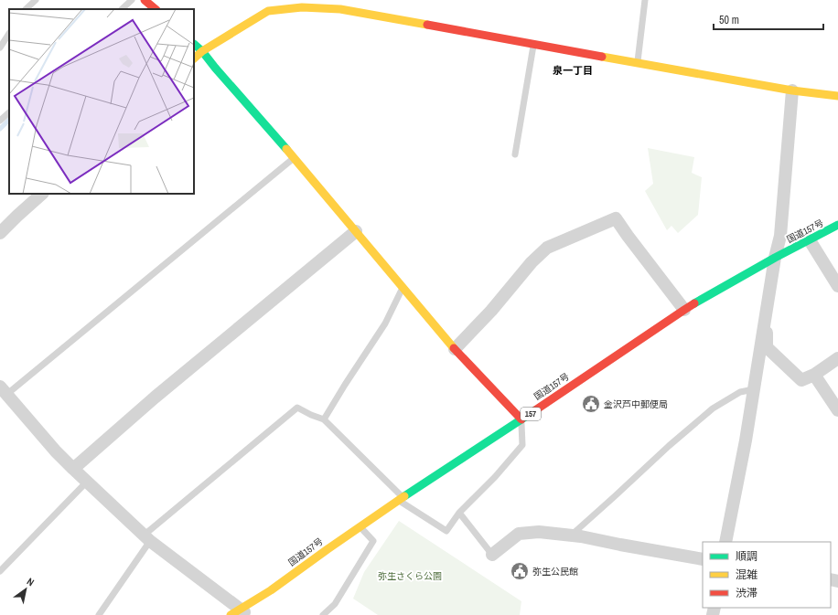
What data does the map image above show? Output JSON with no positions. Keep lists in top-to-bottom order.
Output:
{
  "streets": {
    "main road": ["国道157号", "157"]
  },
  "districts": ["泉一丁目"],
  "parks": ["弥生さくら公園"],
  "places": {
    "public building": ["金沢芦中郵便局", "弥生公民館"]
  },
  "legend": ["順調", "混雑", "渋滞"],
  "scale_bar": "50 m",
  "north": "top right"
}
